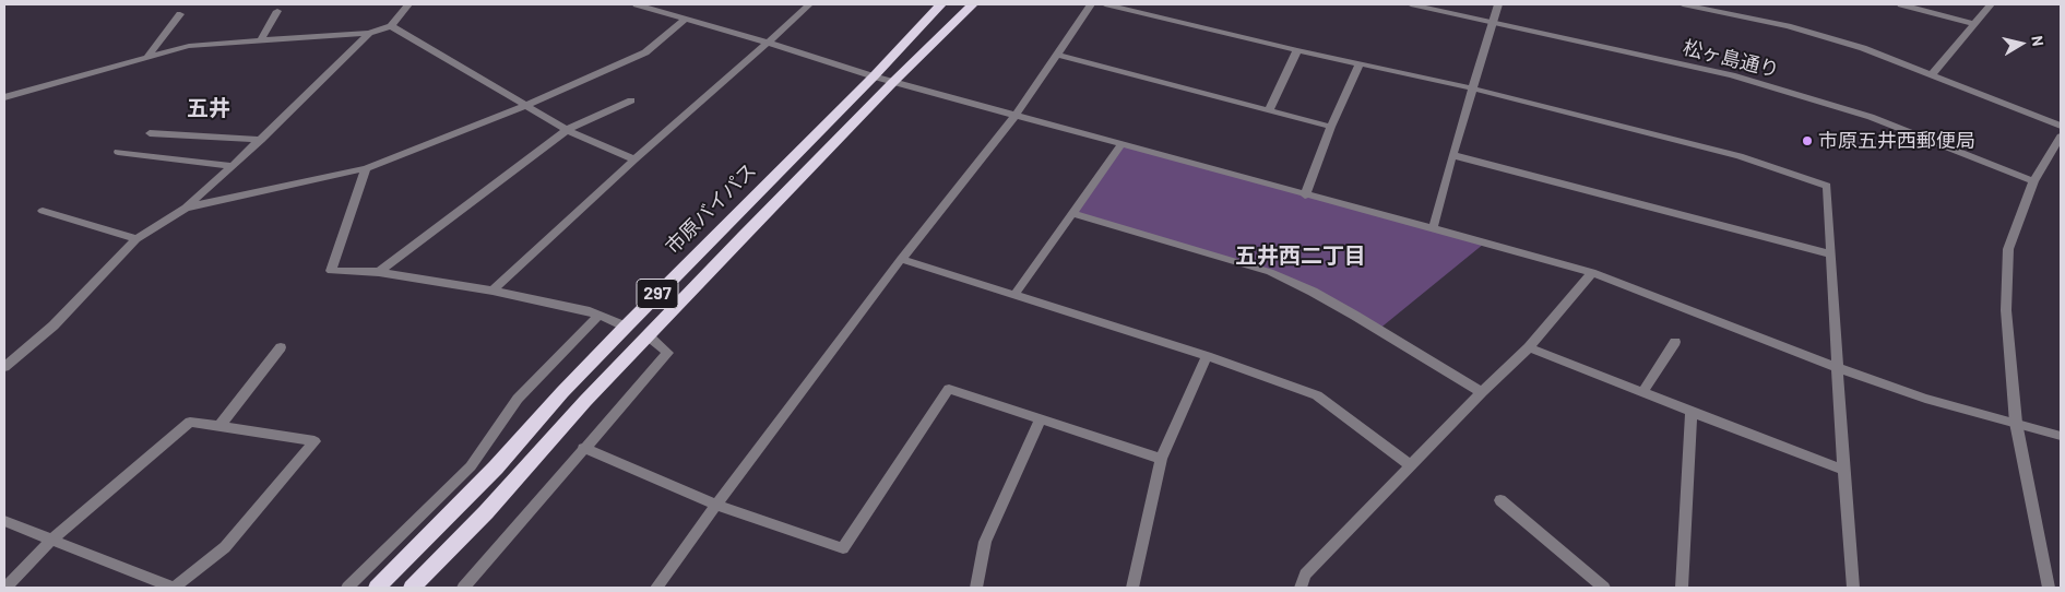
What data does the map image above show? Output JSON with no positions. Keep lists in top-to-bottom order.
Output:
{
  "streets": {
    "highway": ["市原バイパス", "297"],
    "street": ["松ヶ島通り"]
  },
  "districts": ["五井", "五井西二丁目"],
  "places": ["市原五井西郵便局"],
  "north": "right"
}
